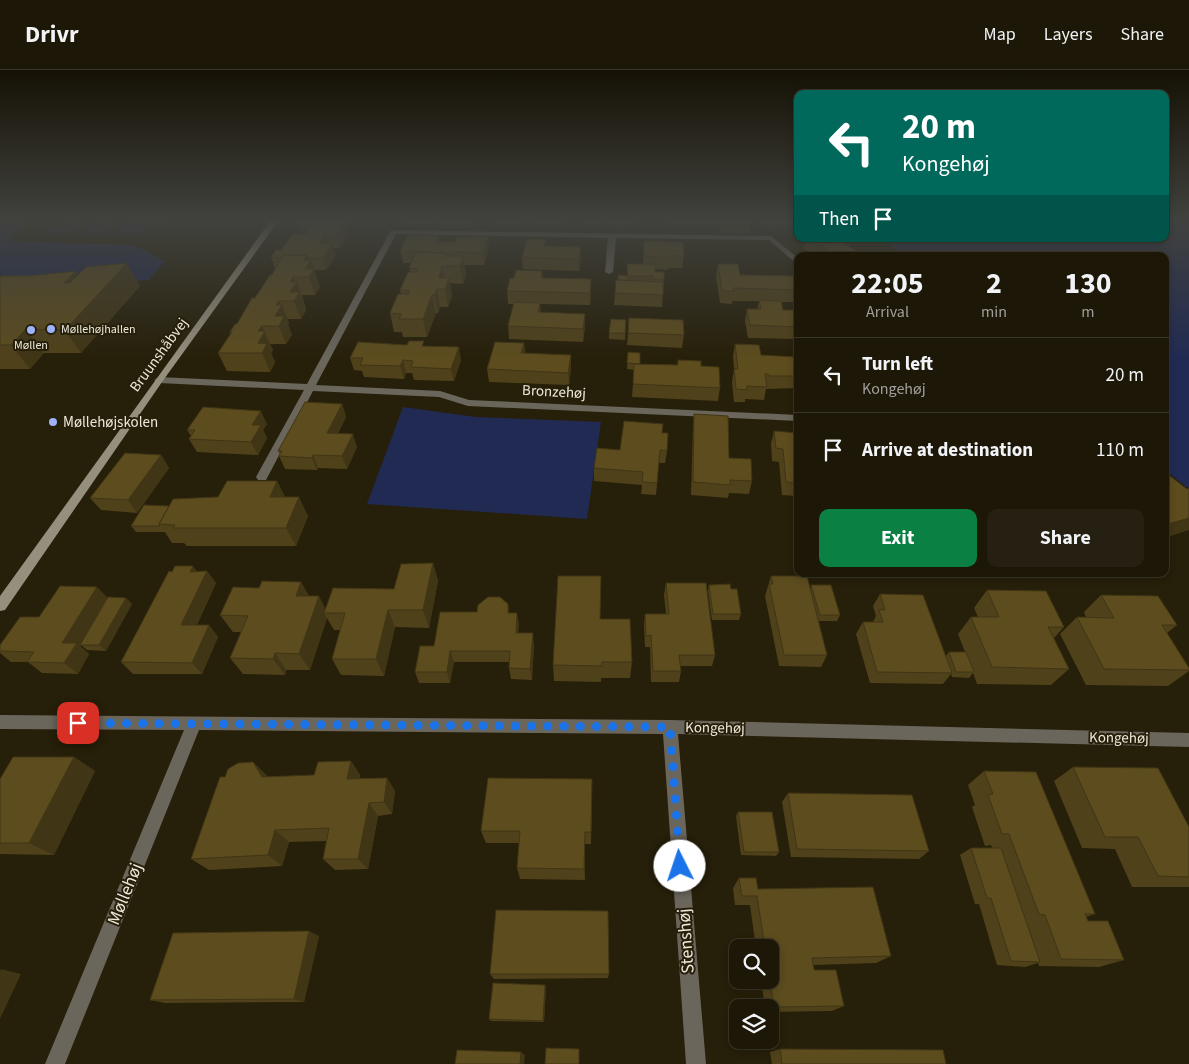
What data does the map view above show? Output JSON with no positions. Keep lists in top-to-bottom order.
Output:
{
  "streets": {
    "street": [
      "Bruunshåbvej",
      "Bronzehøj",
      "Kongehøj",
      "Møllehøj",
      "Stenshøj"
    ]
  },
  "crossings": [
    ["Bruunshåbvej", "Bronzehøj"],
    ["Kongehøj", "Møllehøj"],
    ["Kongehøj", "Stenshøj"]
  ],
  "places": ["Møllehøjhallen", "Møllen", "Møllehøjskolen"],
  "page": {
    "header": "Drivr",
    "nav": ["Map", "Layers", "Share"],
    "turn": ["20 m", "Kongehøj"],
    "then": "Then",
    "eta": [
      "22:05",
      "Arrival",
      "2",
      "min",
      "130",
      "m"
    ],
    "list": [
      {
        "name": "Turn left",
        "note": "Kongehøj",
        "value": "20 m"
      },
      {
        "name": "Arrive at destination",
        "value": "110 m"
      }
    ],
    "buttons": ["Exit", "Share"]
  }
}
